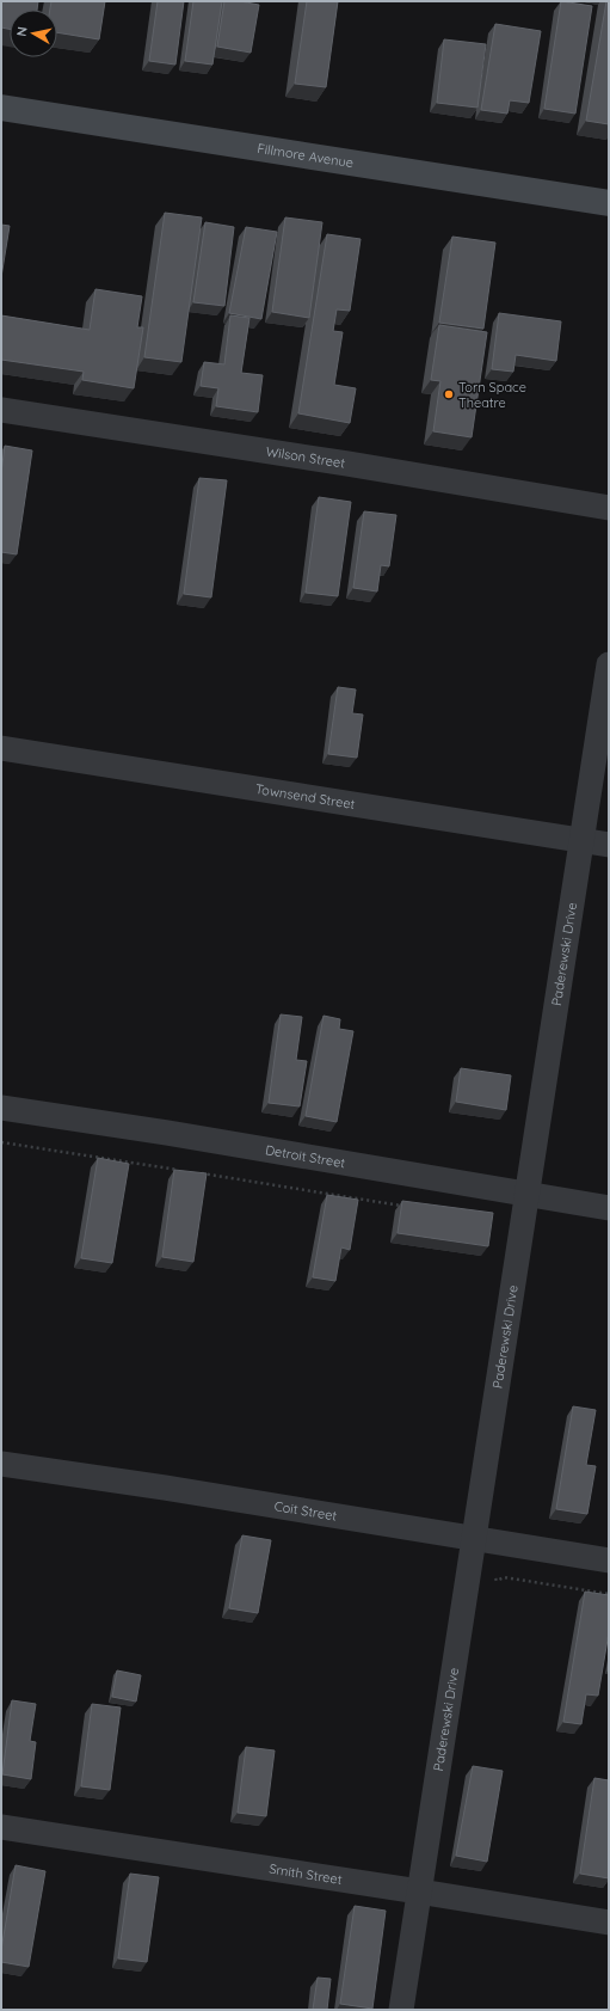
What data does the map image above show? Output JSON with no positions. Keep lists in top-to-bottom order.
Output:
{
  "streets": {
    "street": [
      "Fillmore Avenue",
      "Wilson Street",
      "Townsend Street",
      "Paderewski Drive",
      "Detroit Street",
      "Coit Street",
      "Smith Street"
    ]
  },
  "crossings": [
    ["Townsend Street", "Paderewski Drive"],
    ["Paderewski Drive", "Detroit Street"],
    ["Paderewski Drive", "Coit Street"],
    ["Paderewski Drive", "Smith Street"]
  ],
  "places": ["Torn Space Theatre"],
  "north": "left"
}
